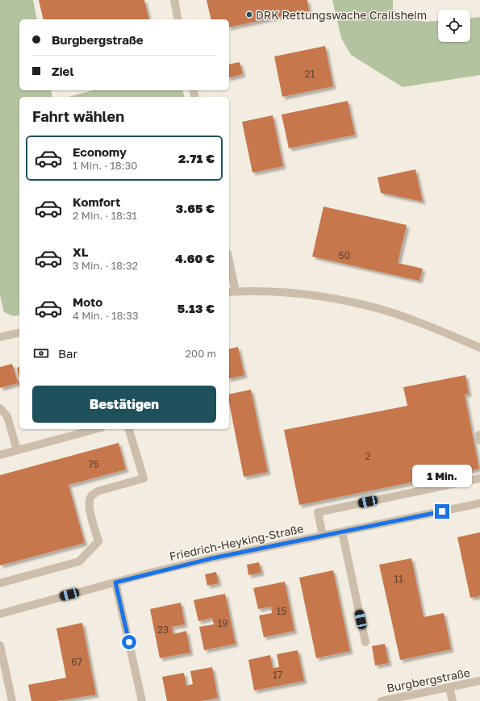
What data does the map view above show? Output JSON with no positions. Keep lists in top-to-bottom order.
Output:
{
  "streets": {
    "street": ["Friedrich-Heyking-Straße", "Burgbergstraße"]
  },
  "places": ["DRK Rettungswache Crailsheim"],
  "house_numbers": [
    "21",
    "50",
    "2",
    "75",
    "11",
    "15",
    "19",
    "23",
    "67",
    "17"
  ],
  "page": {
    "banner": ["Burgbergstraße", "Ziel"],
    "heading": "Fahrt wählen",
    "list": [
      {
        "name": "Economy",
        "note": "1 Min. · 18:30",
        "value": "2.71 €"
      },
      {
        "name": "Komfort",
        "note": "2 Min. · 18:31",
        "value": "3.65 €"
      },
      {
        "name": "XL",
        "note": "3 Min. · 18:32",
        "value": "4.60 €"
      },
      {
        "name": "Moto",
        "note": "4 Min. · 18:33",
        "value": "5.13 €"
      }
    ],
    "pay": ["Bar", "200 m"],
    "buttons": "Bestätigen",
    "bubble": "1 Min."
  }
}
